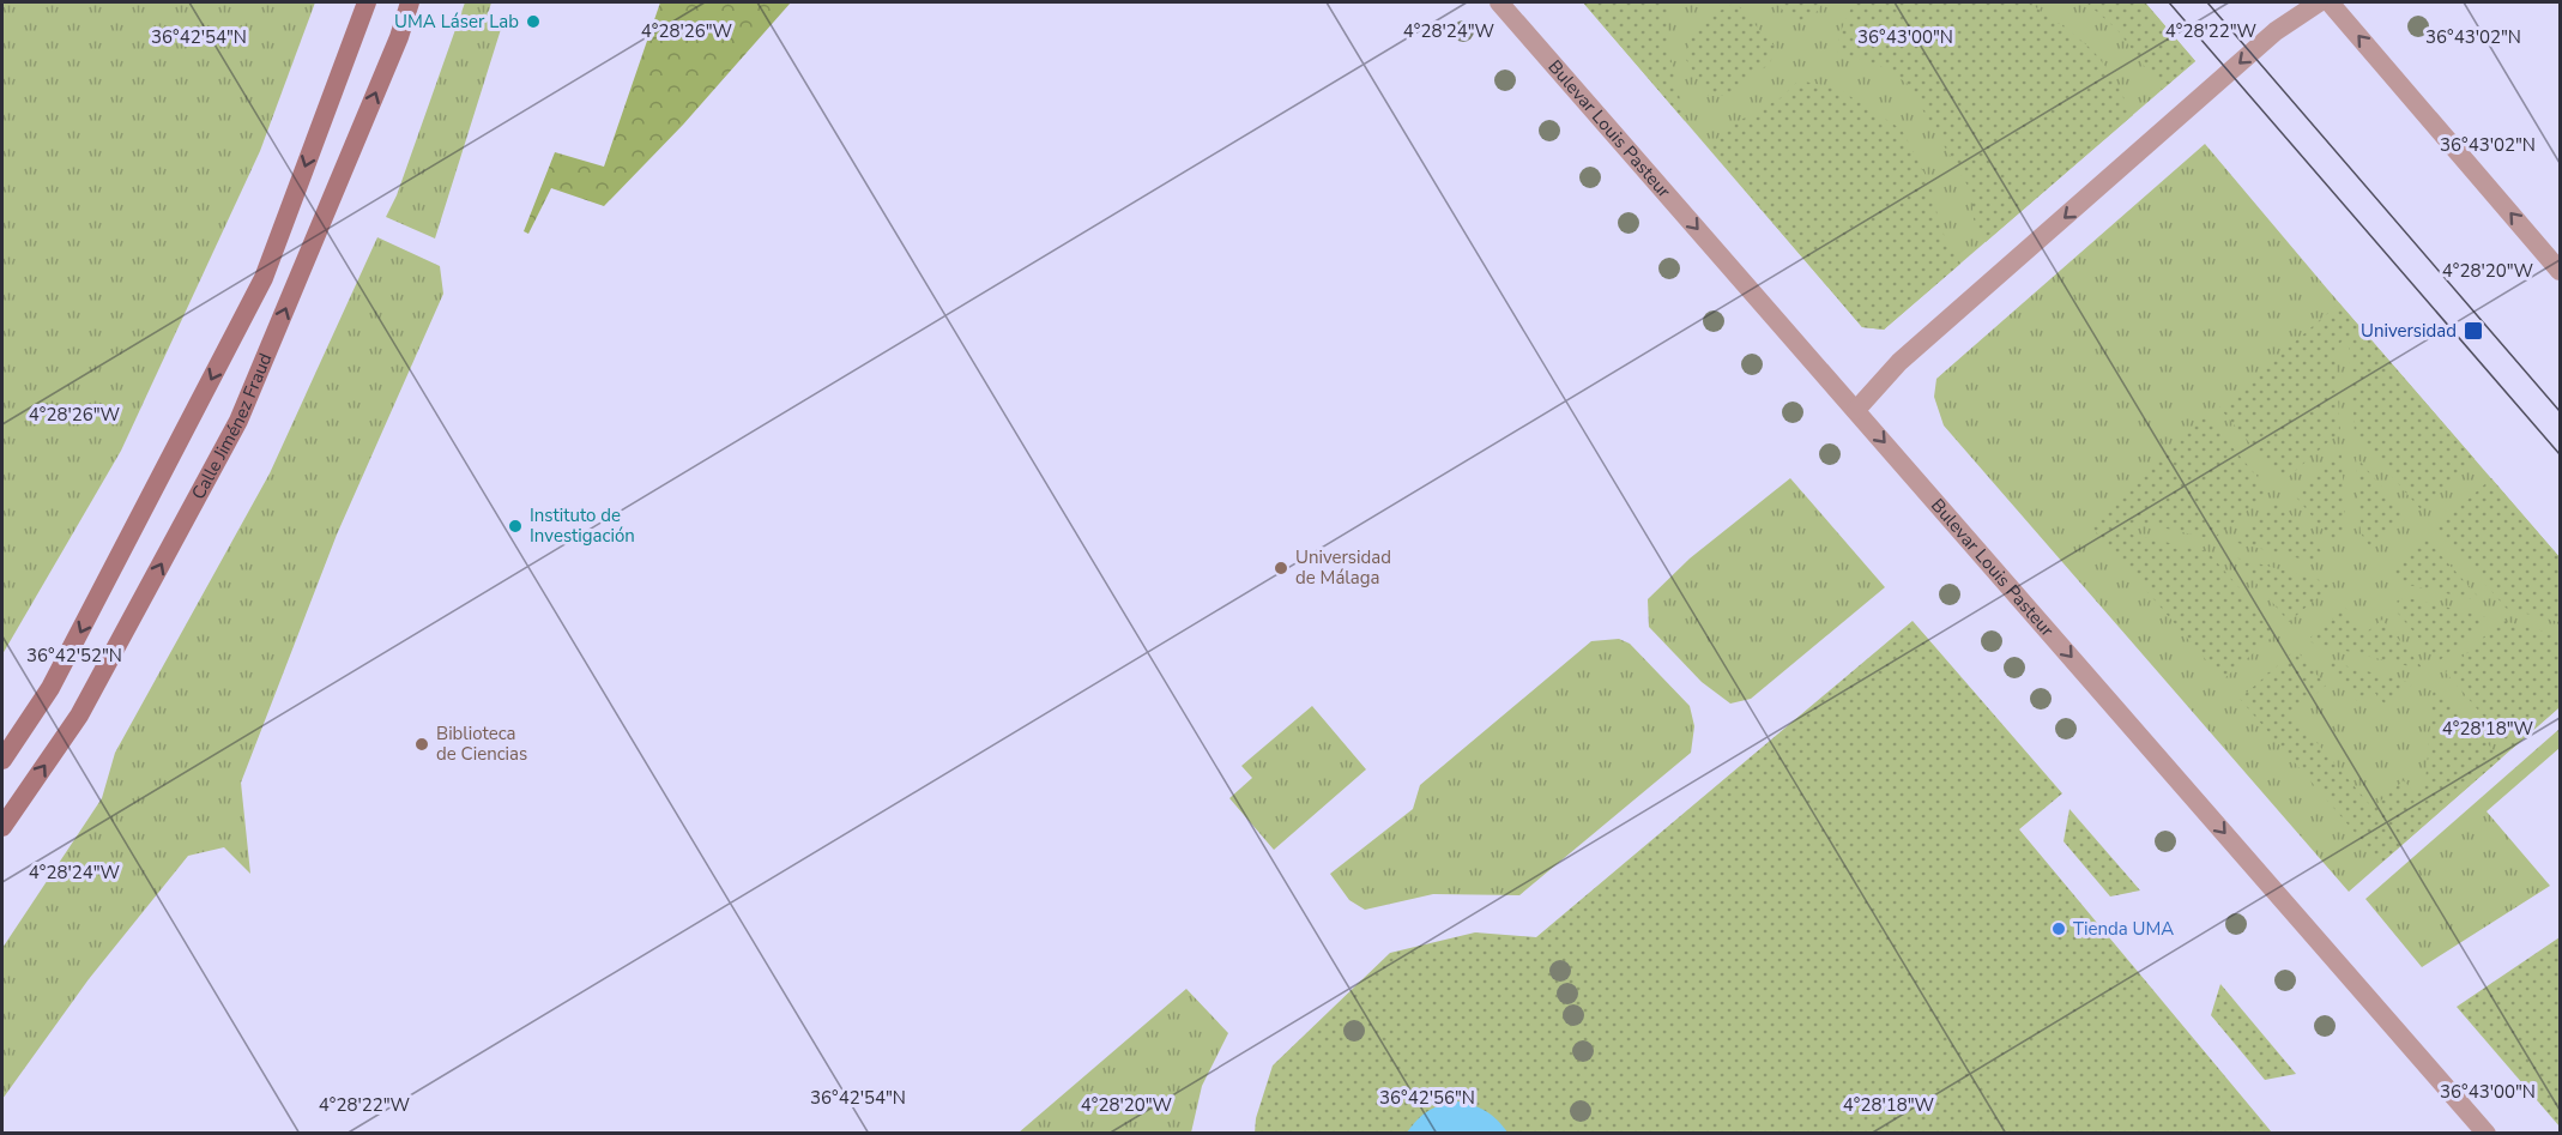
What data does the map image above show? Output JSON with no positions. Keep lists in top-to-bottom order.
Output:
{
  "streets": {
    "main road": ["Calle Jiménez Fraud"],
    "street": ["Bulevar Louis Pasteur"]
  },
  "one_way": ["Bulevar Louis Pasteur"],
  "places": {
    "other": [
      "UMA Láser Lab",
      "Instituto de Investigación",
      "Universidad de Málaga",
      "Biblioteca de Ciencias",
      "Tienda UMA"
    ],
    "transit": ["Universidad"]
  },
  "coordinates": [
    "4°28'26\"W",
    "4°28'24\"W",
    "4°28'22\"W",
    "36°43'00\"N",
    "36°42'54\"N",
    "36°43'02\"N",
    "4°28'20\"W",
    "36°42'52\"N",
    "4°28'18\"W",
    "36°42'56\"N"
  ]
}
